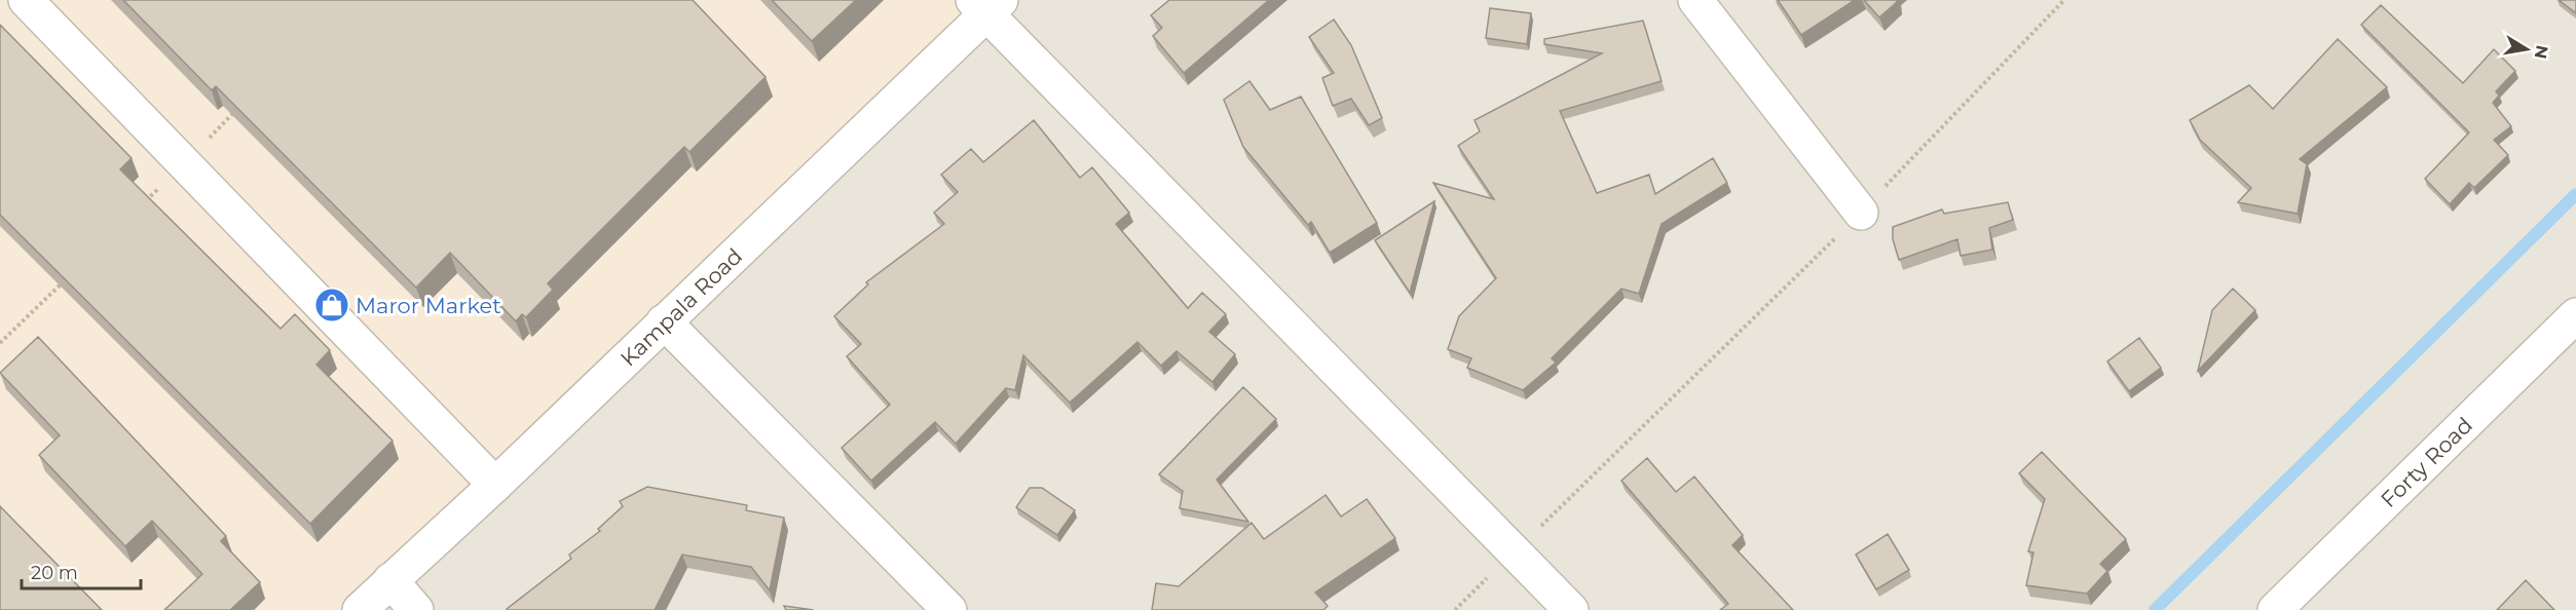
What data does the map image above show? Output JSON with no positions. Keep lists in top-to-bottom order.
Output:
{
  "streets": {
    "street": ["Kampala Road", "Forty Road"]
  },
  "places": {
    "shop": ["Maror Market"]
  },
  "scale_bar": "20 m",
  "north": "right"
}
